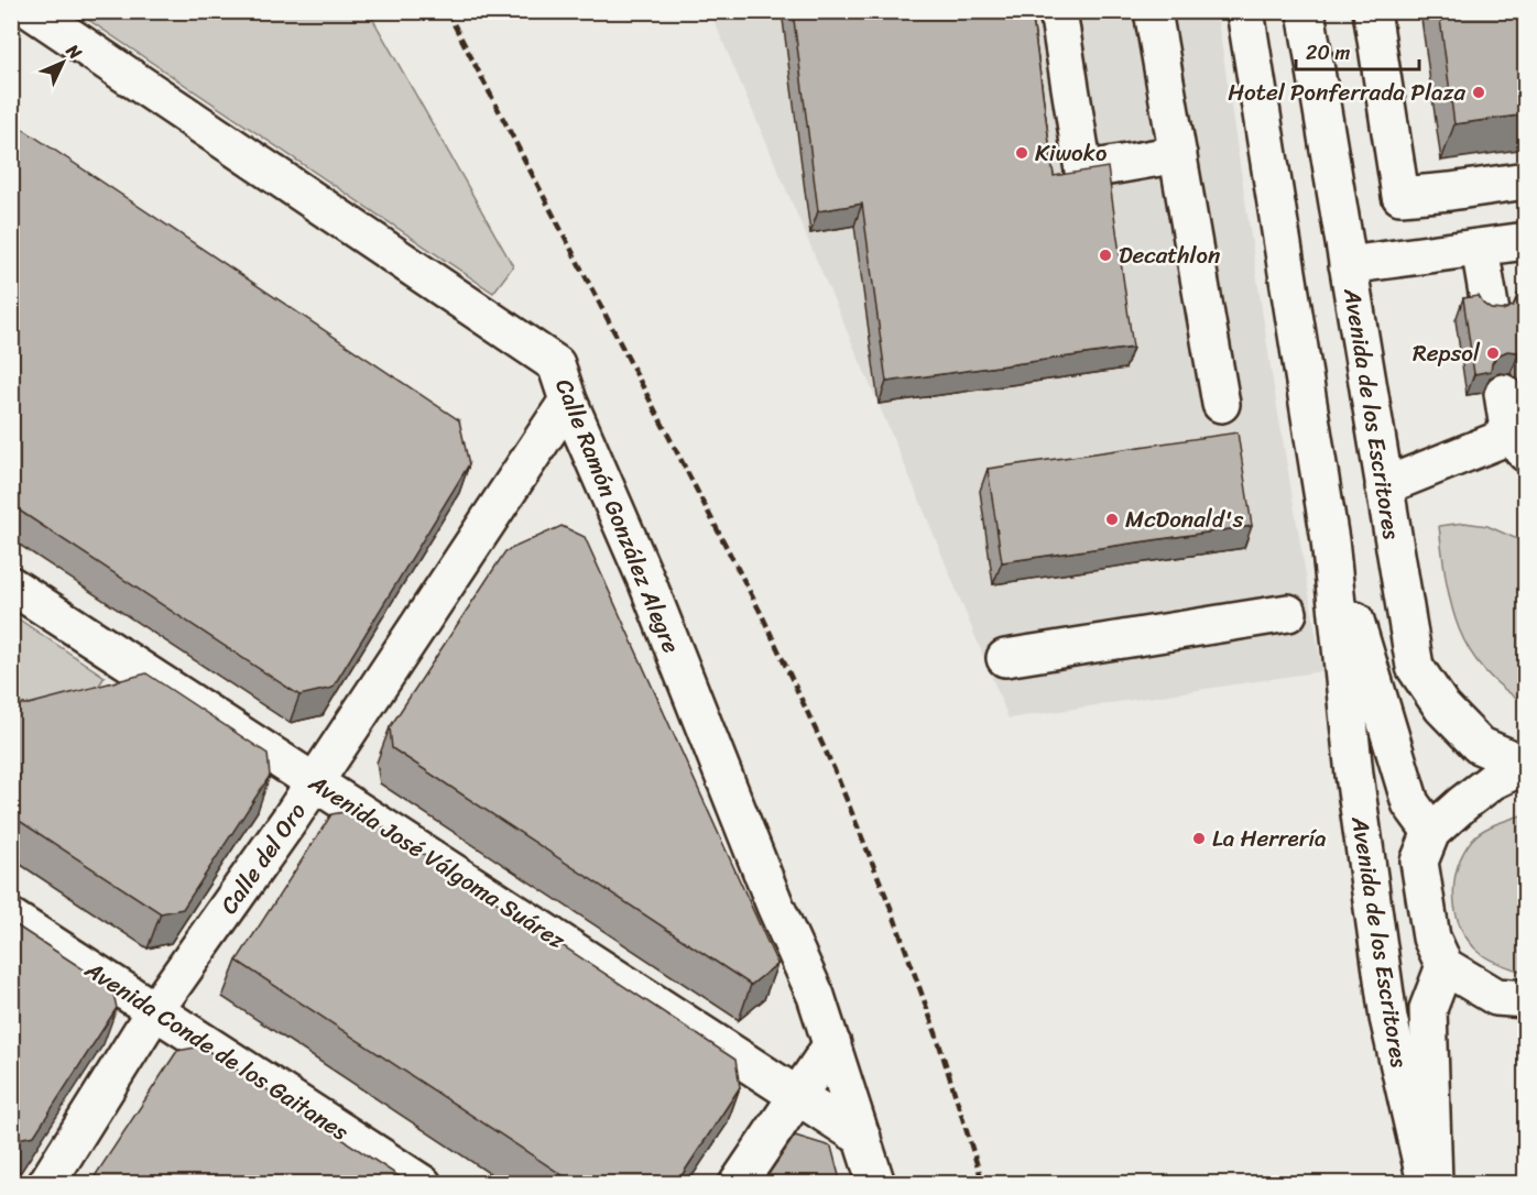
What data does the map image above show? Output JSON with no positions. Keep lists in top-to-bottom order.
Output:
{
  "streets": {
    "street": [
      "Avenida de los Escritores",
      "Calle Ramón González Alegre",
      "Calle del Oro",
      "Avenida José Válgoma Suárez",
      "Avenida Conde de los Gaitanes"
    ]
  },
  "crossings": [
    ["Calle Ramón González Alegre", "Calle del Oro"],
    ["Calle Ramón González Alegre", "Avenida José Válgoma Suárez"],
    ["Calle del Oro", "Avenida José Válgoma Suárez"],
    ["Calle del Oro", "Avenida Conde de los Gaitanes"]
  ],
  "places": [
    "Hotel Ponferrada Plaza",
    "Kiwoko",
    "Decathlon",
    "Repsol",
    "McDonald's",
    "La Herrería"
  ],
  "scale_bar": "20 m",
  "north": "top right"
}
